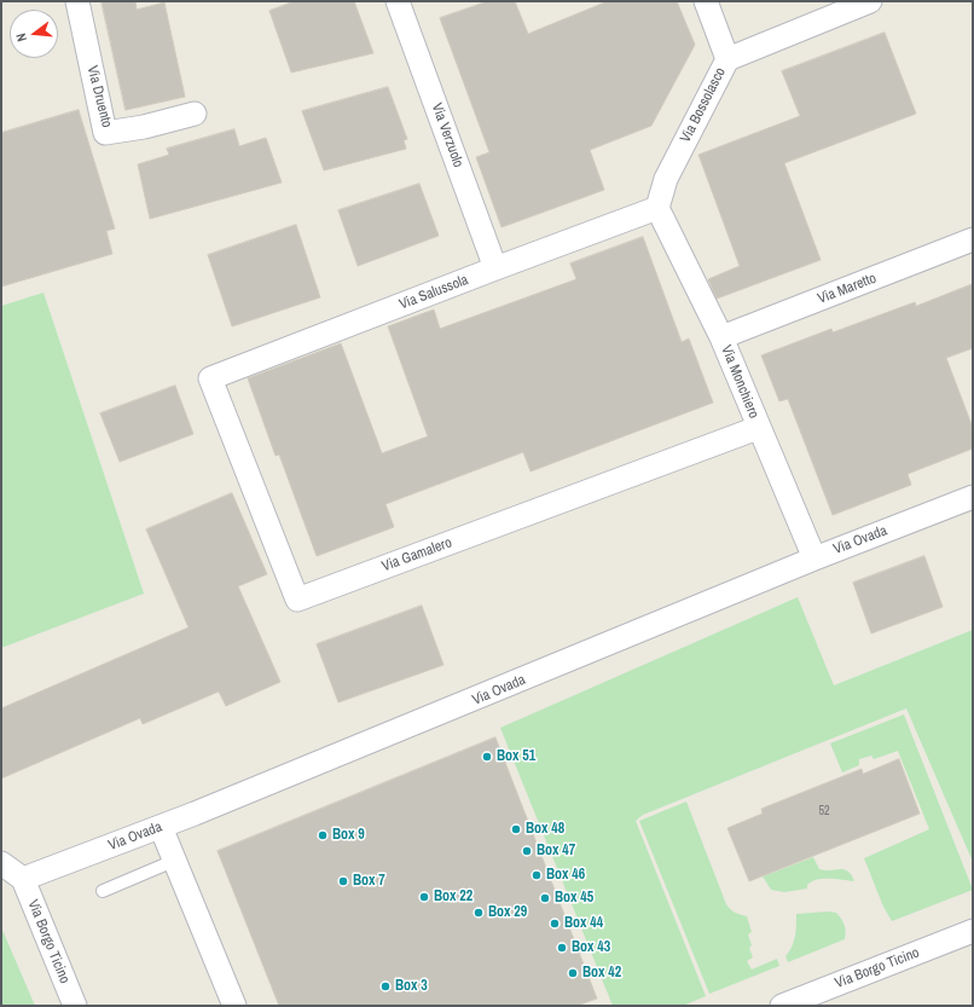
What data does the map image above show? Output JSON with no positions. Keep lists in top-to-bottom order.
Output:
{
  "streets": {
    "street": [
      "Via Druento",
      "Via Bossolasco",
      "Via Verzuolo",
      "Via Maretto",
      "Via Salussola",
      "Via Monchiero",
      "Via Ovada",
      "Via Gamalero",
      "Via Borgo Ticino"
    ]
  },
  "crossings": [
    ["Via Bossolasco", "Via Salussola"],
    ["Via Bossolasco", "Via Monchiero"],
    ["Via Verzuolo", "Via Salussola"],
    ["Via Maretto", "Via Monchiero"],
    ["Via Salussola", "Via Monchiero"],
    ["Via Salussola", "Via Gamalero"],
    ["Via Monchiero", "Via Ovada"],
    ["Via Monchiero", "Via Gamalero"],
    ["Via Ovada", "Via Borgo Ticino"]
  ],
  "places": [
    "Box 51",
    "Box 48",
    "Box 9",
    "Box 47",
    "Box 46",
    "Box 7",
    "Box 22",
    "Box 45",
    "Box 29",
    "Box 44",
    "Box 43",
    "Box 42",
    "Box 3"
  ],
  "house_numbers": ["52"],
  "north": "left"
}
